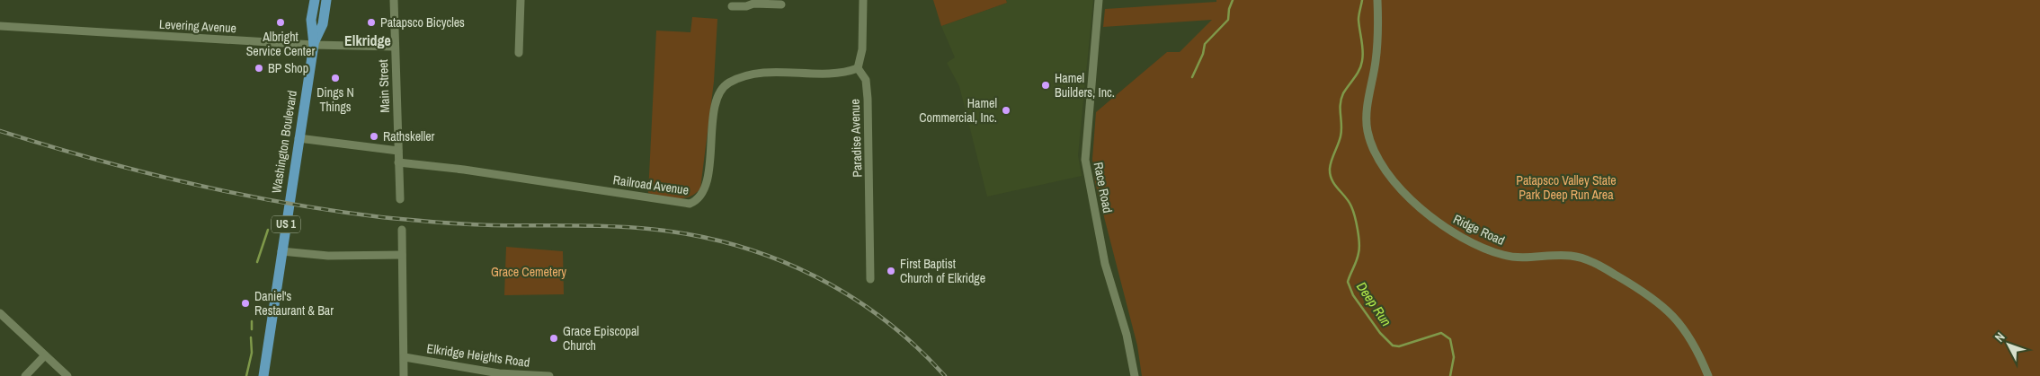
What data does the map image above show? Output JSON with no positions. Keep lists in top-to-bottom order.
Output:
{
  "streets": {
    "main road": ["Washington Boulevard", "US 1"],
    "street": [
      "Levering Avenue",
      "Main Street",
      "Paradise Avenue",
      "Railroad Avenue",
      "Race Road",
      "Ridge Road",
      "Elkridge Heights Road"
    ]
  },
  "crossings": [
    ["Levering Avenue", "Main Street"],
    ["Levering Avenue", "Washington Boulevard"],
    ["Main Street", "Railroad Avenue"],
    ["Paradise Avenue", "Railroad Avenue"]
  ],
  "districts": ["Elkridge"],
  "water": ["Deep Run"],
  "parks": ["Patapsco Valley State Park Deep Run Area", "Grace Cemetery"],
  "places": [
    "Albright Service Center",
    "Patapsco Bicycles",
    "BP Shop",
    "Dings N Things",
    "Hamel Builders, Inc.",
    "Hamel Commercial, Inc.",
    "Rathskeller",
    "First Baptist Church of Elkridge",
    "Daniel's Restaurant & Bar",
    "Grace Episcopal Church"
  ],
  "north": "top left"
}
